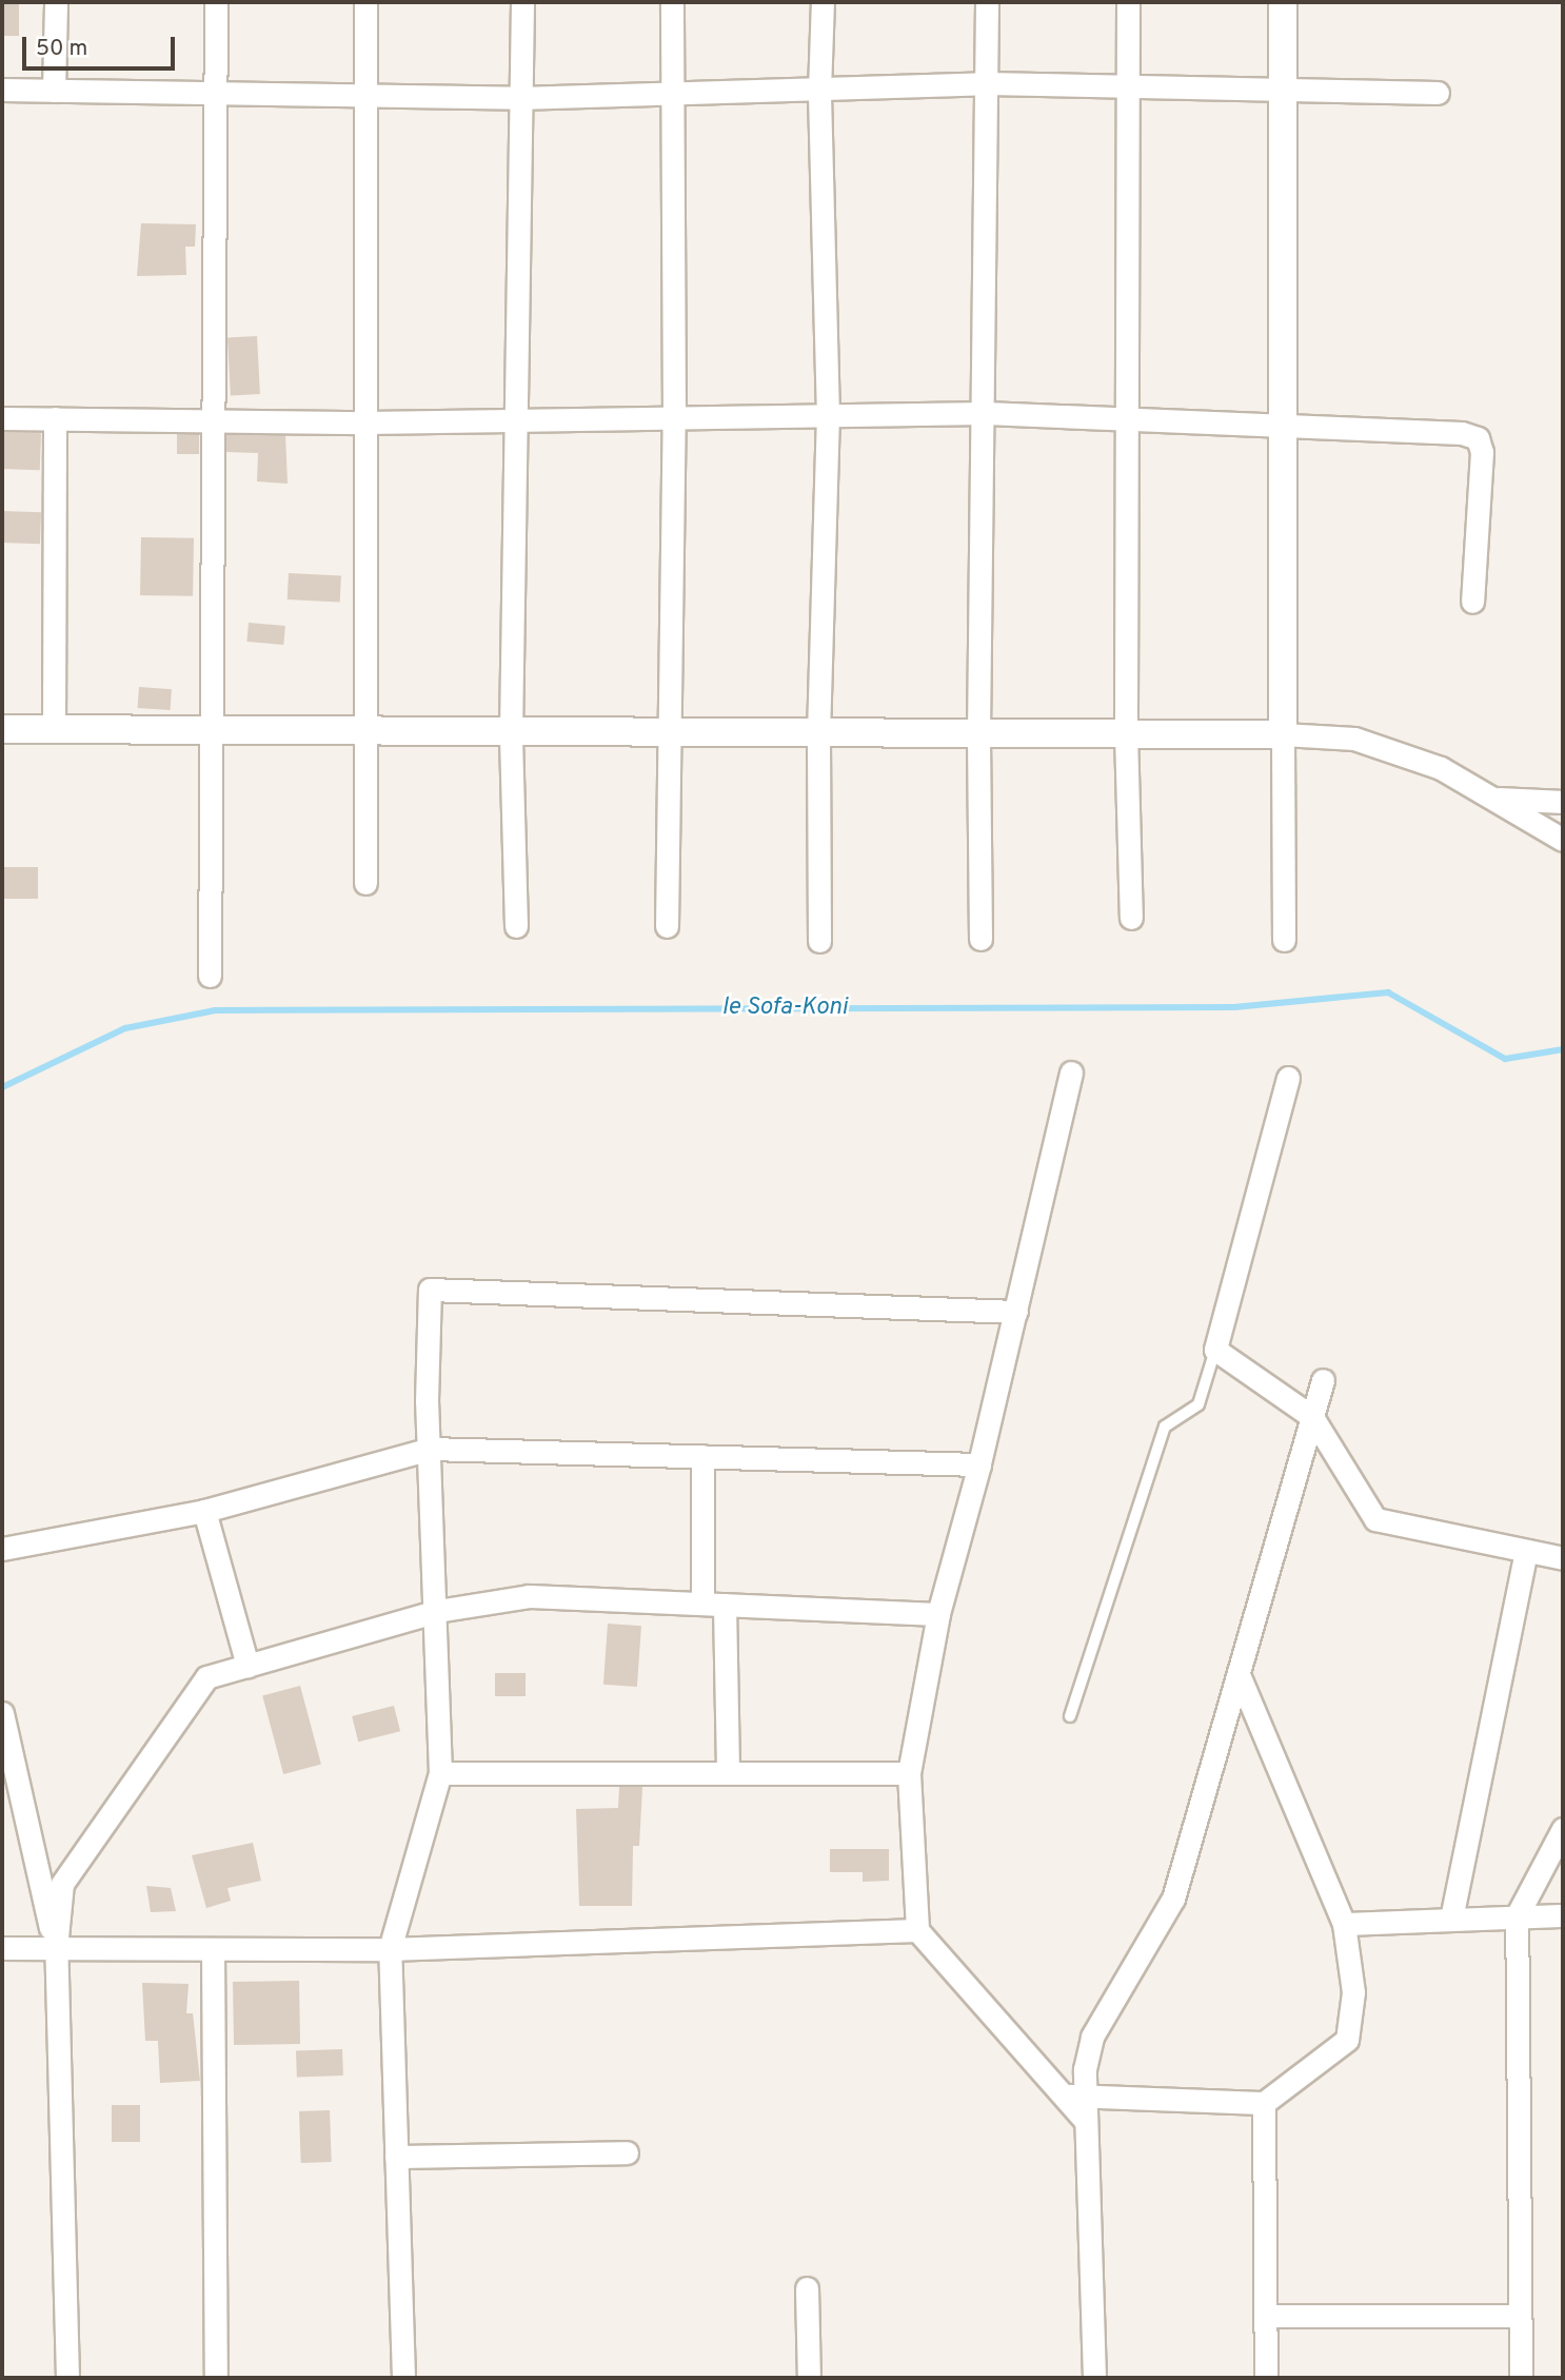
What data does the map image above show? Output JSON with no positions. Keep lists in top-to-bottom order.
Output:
{
  "water": ["le Sofa-Koni"],
  "scale_bar": "50 m"
}
